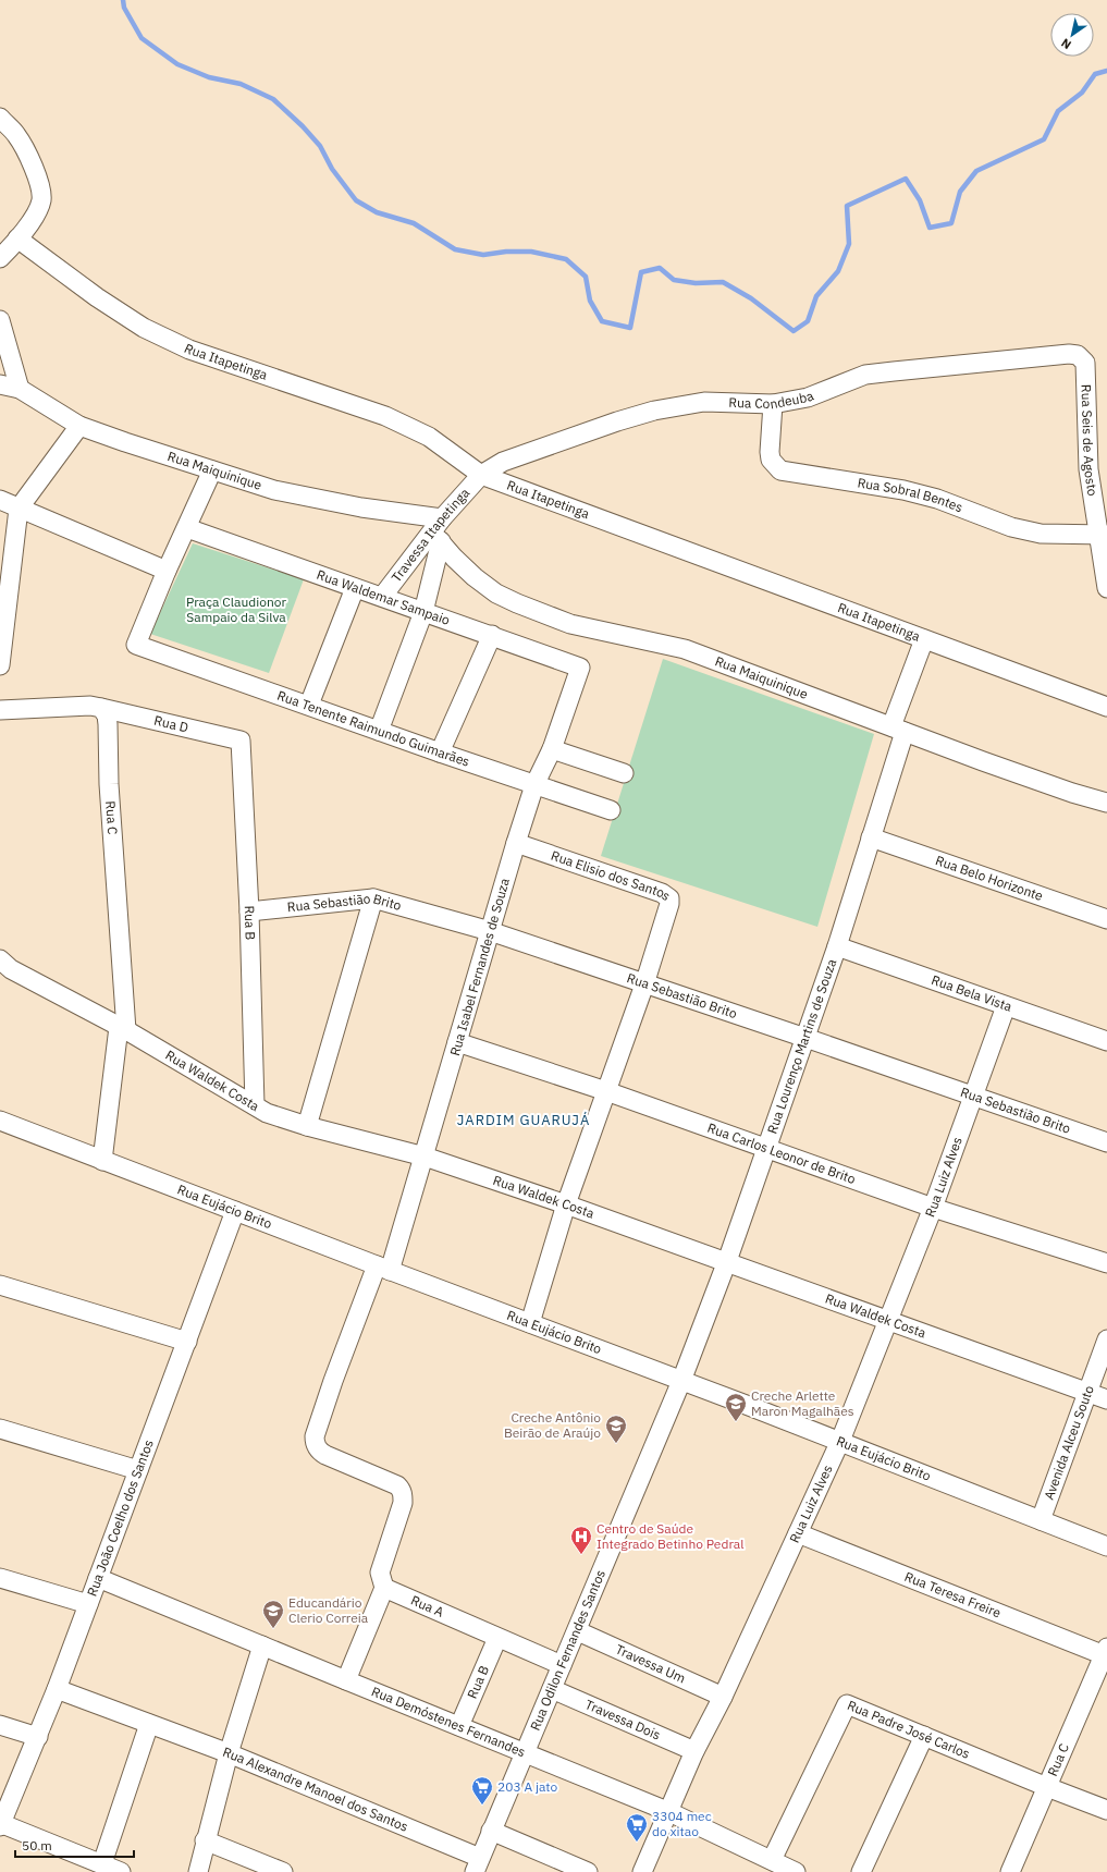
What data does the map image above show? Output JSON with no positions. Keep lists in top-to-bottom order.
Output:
{
  "streets": {
    "street": [
      "Rua Itapetinga",
      "Rua Condeuba",
      "Rua Seis de Agosto",
      "Rua Maiquinique",
      "Rua Sobral Bentes",
      "Travessa Itapetinga",
      "Rua Waldemar Sampaio",
      "Rua D",
      "Rua Tenente Raimundo Guimarães",
      "Rua C",
      "Rua Belo Horizonte",
      "Rua Elisio dos Santos",
      "Rua Sebastião Brito",
      "Rua B",
      "Rua Isabel Fernandes de Souza",
      "Rua Bela Vista",
      "Rua Lourenço Martins de Souza",
      "Rua Waldek Costa",
      "Rua Carlos Leonor de Brito",
      "Rua Luiz Alves",
      "Rua Eujácio Brito",
      "Avenida Alceu Souto",
      "Rua João Coelho dos Santos",
      "Rua Teresa Freire",
      "Rua A",
      "Rua Odilon Fernandes Santos",
      "Travessa Um",
      "Travessa Dois",
      "Rua Demóstenes Fernandes",
      "Rua Padre José Carlos",
      "Rua Alexandre Manoel dos Santos"
    ]
  },
  "crossings": [
    ["Rua Itapetinga", "Rua Condeuba"],
    ["Rua Itapetinga", "Travessa Itapetinga"],
    ["Rua Itapetinga", "Rua Lourenço Martins de Souza"],
    ["Rua Condeuba", "Rua Seis de Agosto"],
    ["Rua Condeuba", "Rua Sobral Bentes"],
    ["Rua Condeuba", "Travessa Itapetinga"],
    ["Rua Seis de Agosto", "Rua Sobral Bentes"],
    ["Rua Maiquinique", "Travessa Itapetinga"],
    ["Rua Maiquinique", "Rua Lourenço Martins de Souza"],
    ["Travessa Itapetinga", "Rua Waldemar Sampaio"],
    ["Rua Waldemar Sampaio", "Rua Isabel Fernandes de Souza"],
    ["Rua D", "Rua C"],
    ["Rua D", "Rua B"],
    ["Rua Tenente Raimundo Guimarães", "Rua Isabel Fernandes de Souza"],
    ["Rua C", "Rua Waldek Costa"],
    ["Rua C", "Rua Eujácio Brito"],
    ["Rua C", "Rua Teresa Freire"],
    ["Rua C", "Rua Padre José Carlos"],
    ["Rua Belo Horizonte", "Rua Lourenço Martins de Souza"],
    ["Rua Elisio dos Santos", "Rua Sebastião Brito"],
    ["Rua Elisio dos Santos", "Rua Isabel Fernandes de Souza"],
    ["Rua Sebastião Brito", "Rua B"],
    ["Rua Sebastião Brito", "Rua Isabel Fernandes de Souza"],
    ["Rua Sebastião Brito", "Rua Lourenço Martins de Souza"],
    ["Rua Sebastião Brito", "Rua Luiz Alves"],
    ["Rua B", "Rua Waldek Costa"],
    ["Rua B", "Rua A"],
    ["Rua B", "Rua Demóstenes Fernandes"],
    ["Rua Isabel Fernandes de Souza", "Rua Waldek Costa"],
    ["Rua Isabel Fernandes de Souza", "Rua Carlos Leonor de Brito"],
    ["Rua Isabel Fernandes de Souza", "Rua Eujácio Brito"],
    ["Rua Isabel Fernandes de Souza", "Rua A"],
    ["Rua Bela Vista", "Rua Lourenço Martins de Souza"],
    ["Rua Bela Vista", "Rua Luiz Alves"],
    ["Rua Lourenço Martins de Souza", "Rua Waldek Costa"],
    ["Rua Lourenço Martins de Souza", "Rua Carlos Leonor de Brito"],
    ["Rua Lourenço Martins de Souza", "Rua Eujácio Brito"],
    ["Rua Lourenço Martins de Souza", "Rua Odilon Fernandes Santos"],
    ["Rua Waldek Costa", "Rua Luiz Alves"],
    ["Rua Waldek Costa", "Avenida Alceu Souto"],
    ["Rua Carlos Leonor de Brito", "Rua Luiz Alves"],
    ["Rua Luiz Alves", "Rua Eujácio Brito"],
    ["Rua Luiz Alves", "Rua Teresa Freire"],
    ["Rua Luiz Alves", "Travessa Um"],
    ["Rua Luiz Alves", "Travessa Dois"],
    ["Rua Luiz Alves", "Rua Demóstenes Fernandes"],
    ["Rua Eujácio Brito", "Avenida Alceu Souto"],
    ["Rua Eujácio Brito", "Rua João Coelho dos Santos"],
    ["Rua Eujácio Brito", "Rua Odilon Fernandes Santos"],
    ["Rua João Coelho dos Santos", "Rua Demóstenes Fernandes"],
    ["Rua João Coelho dos Santos", "Rua Alexandre Manoel dos Santos"],
    ["Rua A", "Rua Odilon Fernandes Santos"],
    ["Rua Odilon Fernandes Santos", "Travessa Um"],
    ["Rua Odilon Fernandes Santos", "Travessa Dois"],
    ["Rua Odilon Fernandes Santos", "Rua Demóstenes Fernandes"],
    ["Rua Odilon Fernandes Santos", "Rua Alexandre Manoel dos Santos"],
    ["Rua Demóstenes Fernandes", "Rua Padre José Carlos"]
  ],
  "districts": ["JARDIM GUARUJÁ"],
  "parks": ["Praça Claudionor Sampaio da Silva"],
  "places": {
    "school or university": ["Creche Arlette Maron Magalhães", "Creche Antônio Beirão de Araújo", "Educandário Clerio Correia"],
    "hospital": ["Centro de Saúde Integrado Betinho Pedral"],
    "supermarket": ["203 A jato", "3304 mec do xitao"]
  },
  "scale_bar": "50 m",
  "north": "bottom left"
}
